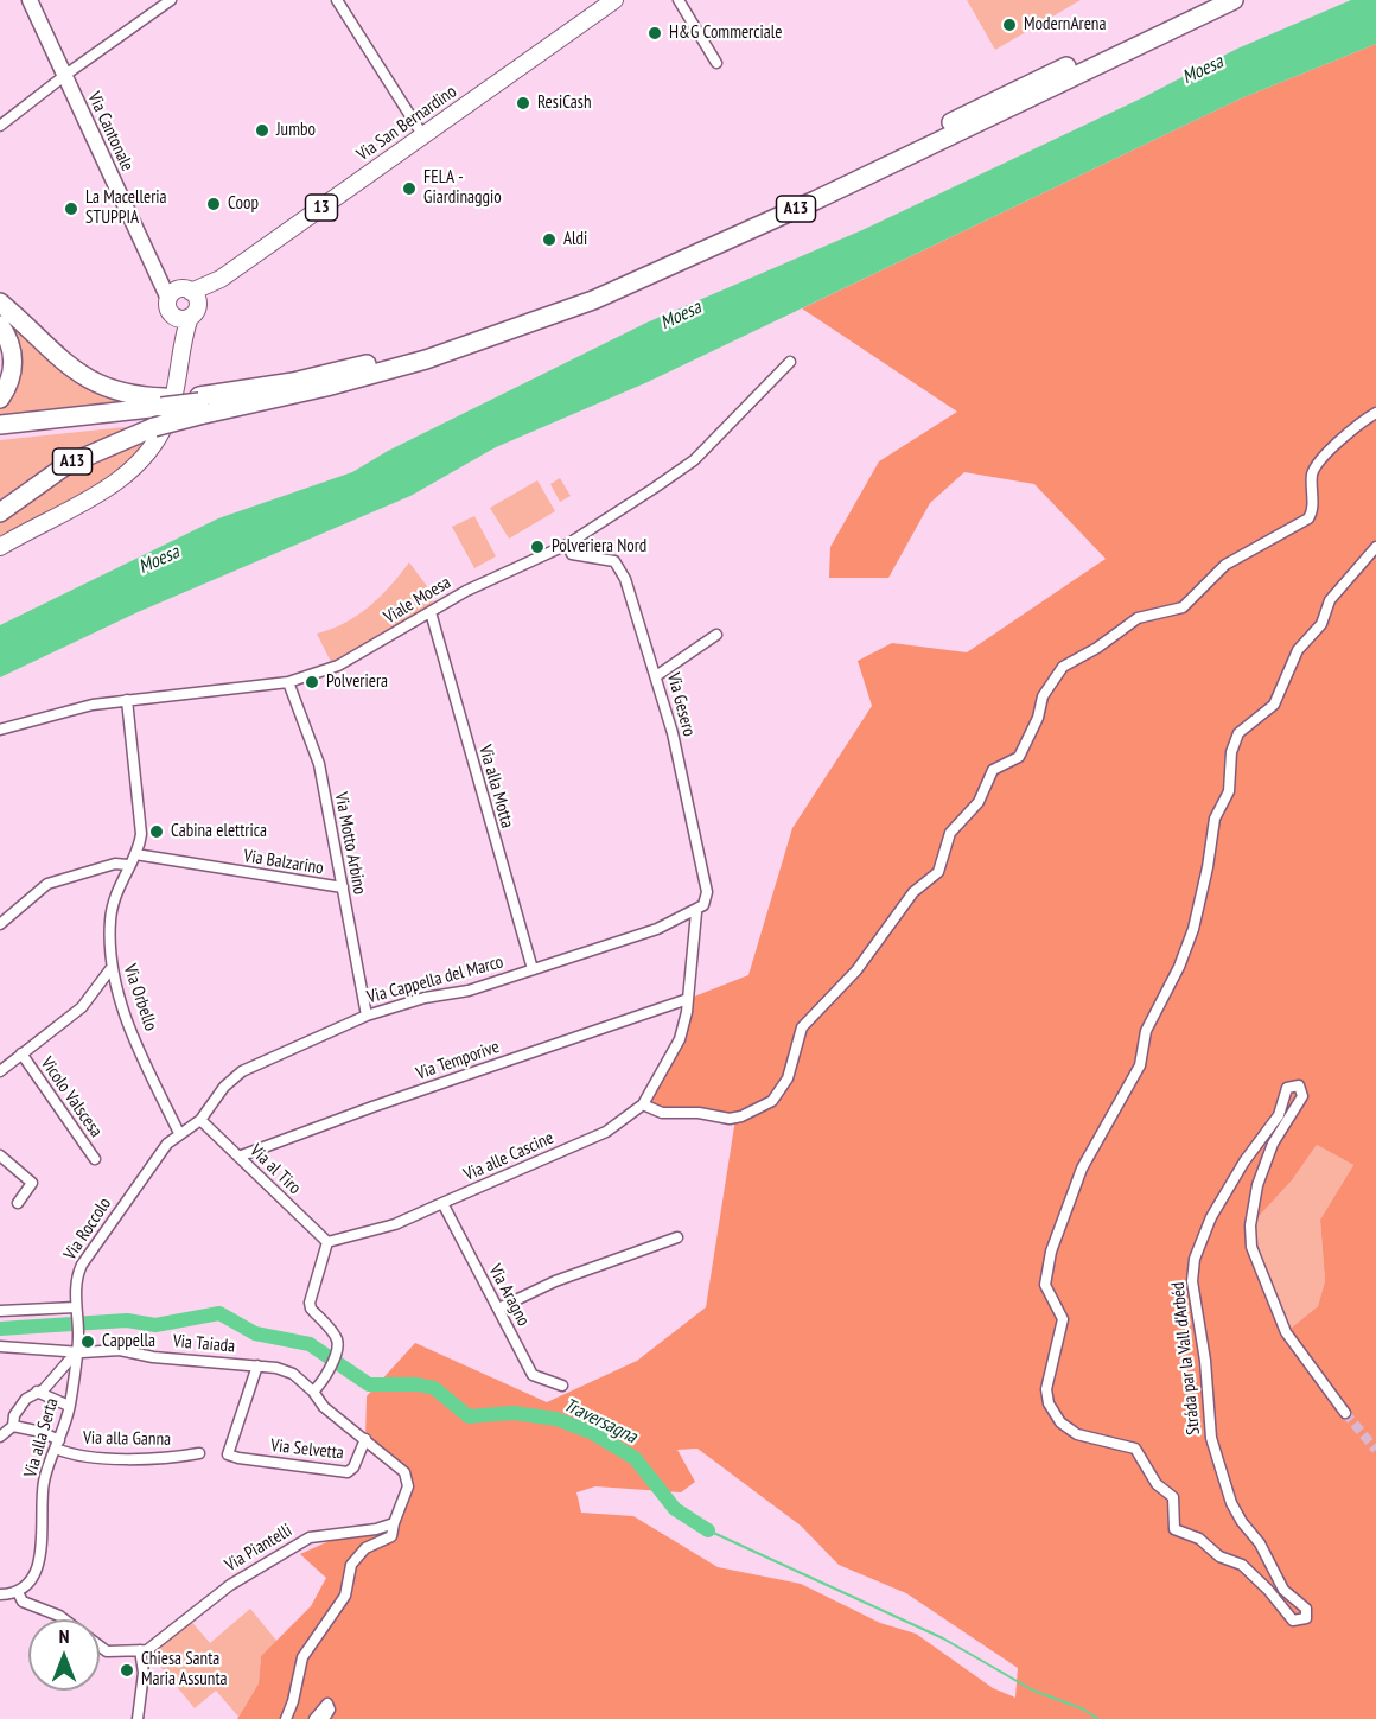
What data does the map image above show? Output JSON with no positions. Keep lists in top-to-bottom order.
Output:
{
  "streets": {
    "highway": ["A13"],
    "main road": ["Via San Bernardino", "13"],
    "street": [
      "Via Cantonale",
      "Viale Moesa",
      "Via Gesero",
      "Via alla Motta",
      "Via Motto Arbino",
      "Via Balzarino",
      "Via Cappella del Marco",
      "Via Orbello",
      "Via Temporive",
      "Vicolo Valscesa",
      "Via alle Cascine",
      "Via al Tiro",
      "Via Roccolo",
      "Via Aragno",
      "Via Taiada",
      "Stráda par la Vall d'Arbéd",
      "Via alla Serta",
      "Via alla Ganna",
      "Via Selvetta",
      "Via Piantelli"
    ]
  },
  "crossings": [
    ["Via San Bernardino", "Via Cantonale"],
    ["Viale Moesa", "Via Gesero"],
    ["Viale Moesa", "Via alla Motta"],
    ["Viale Moesa", "Via Motto Arbino"],
    ["Viale Moesa", "Via Orbello"],
    ["Via Gesero", "Via Cappella del Marco"],
    ["Via Gesero", "Via alle Cascine"],
    ["Via alla Motta", "Via Cappella del Marco"],
    ["Via Motto Arbino", "Via Balzarino"],
    ["Via Motto Arbino", "Via Cappella del Marco"],
    ["Via Balzarino", "Via Orbello"],
    ["Via Cappella del Marco", "Via Orbello"],
    ["Via Cappella del Marco", "Via alle Cascine"],
    ["Via Cappella del Marco", "Via al Tiro"],
    ["Via Cappella del Marco", "Via Roccolo"],
    ["Via Orbello", "Via Roccolo"],
    ["Via Temporive", "Via alle Cascine"],
    ["Via Temporive", "Via al Tiro"],
    ["Via alle Cascine", "Via al Tiro"],
    ["Via alle Cascine", "Via Aragno"],
    ["Via Roccolo", "Via Taiada"],
    ["Via Roccolo", "Via alla Serta"],
    ["Via Taiada", "Via alla Serta"],
    ["Via Taiada", "Via Selvetta"],
    ["Via Taiada", "Via Piantelli"],
    ["Via alla Serta", "Via alla Ganna"]
  ],
  "water": ["Moesa", "Traversagna"],
  "places": [
    "ModernArena",
    "H&G Commerciale",
    "ResiCash",
    "Jumbo",
    "FELA - Giardinaggio",
    "Coop",
    "La Macelleria STUPPIA",
    "Aldi",
    "Polveriera Nord",
    "Polveriera",
    "Cabina elettrica",
    "Cappella",
    "Chiesa Santa Maria Assunta"
  ],
  "north": "top"
}
